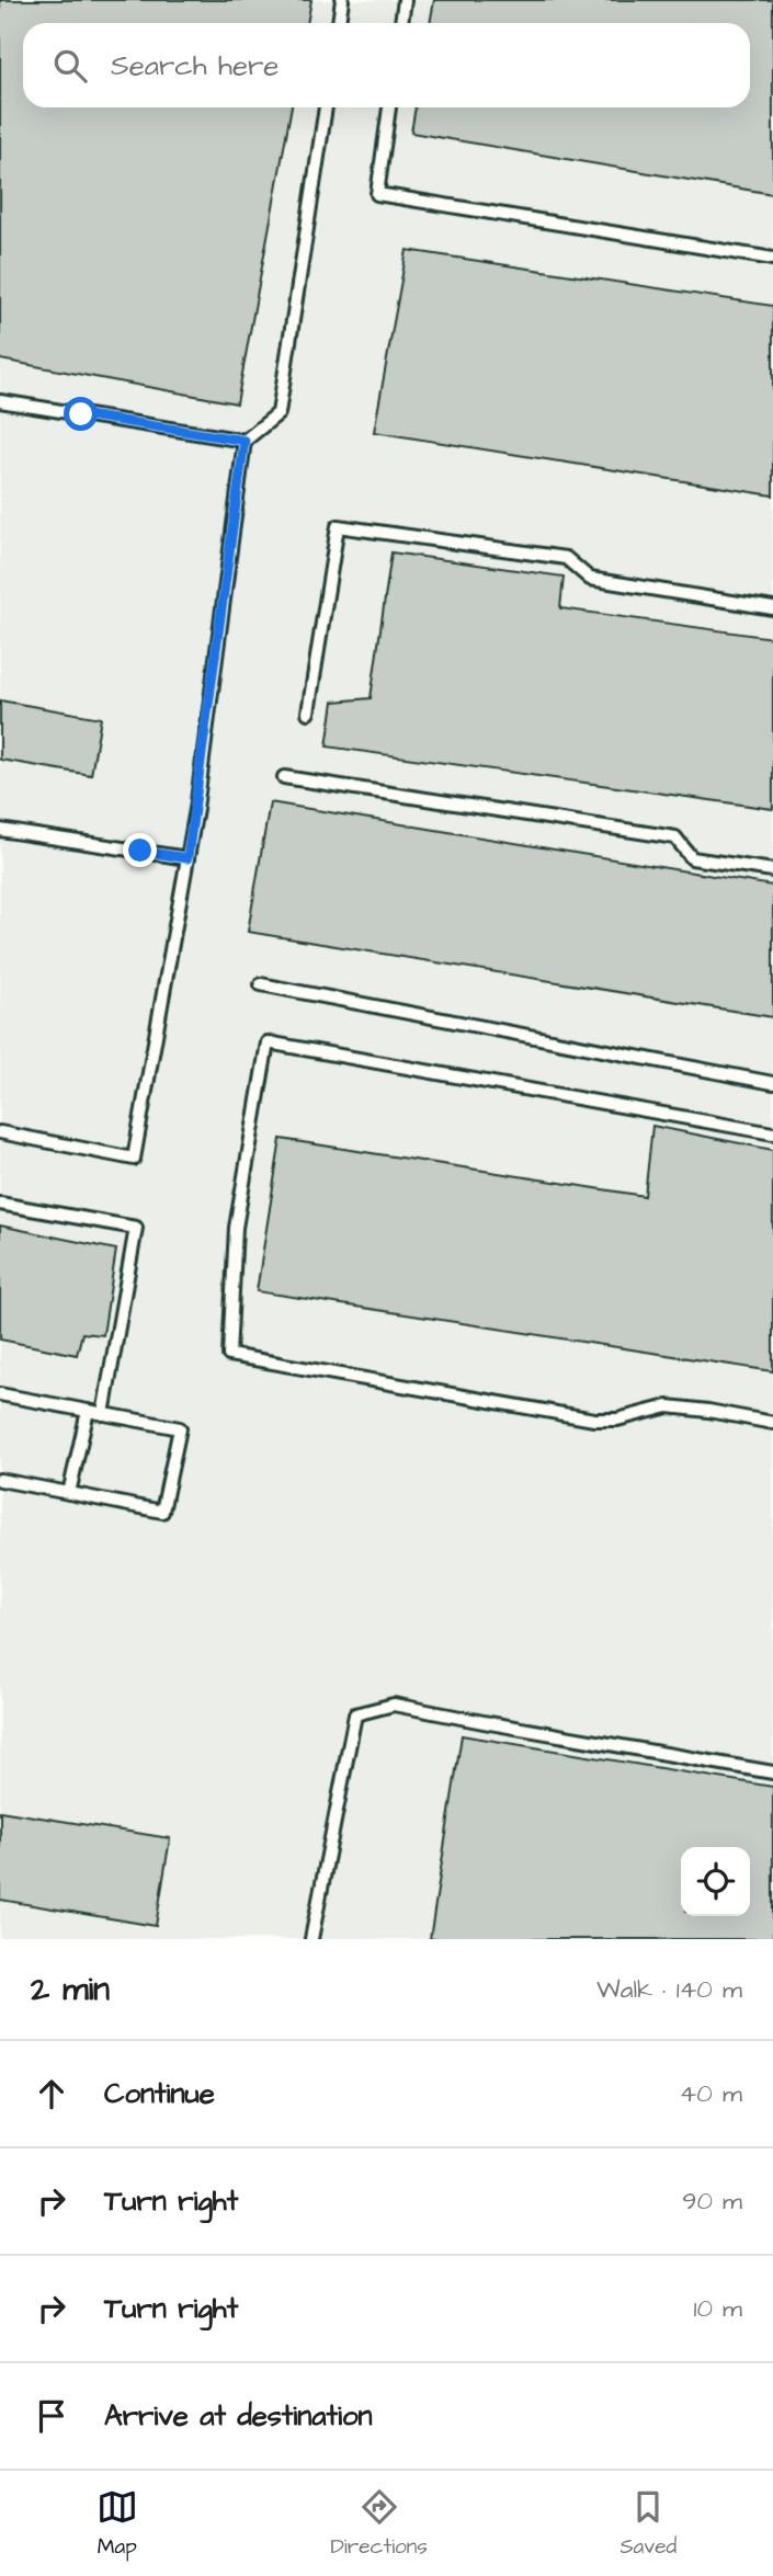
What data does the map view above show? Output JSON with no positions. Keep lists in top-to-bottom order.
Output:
{
  "page": {
    "search": "Search here",
    "heading": ["2 min", "Walk · 140 m"],
    "list": [
      ["Continue", "40 m"],
      ["Turn right", "90 m"],
      ["Turn right", "10 m"],
      "Arrive at destination"
    ],
    "nav": ["Map", "Directions", "Saved"]
  }
}
